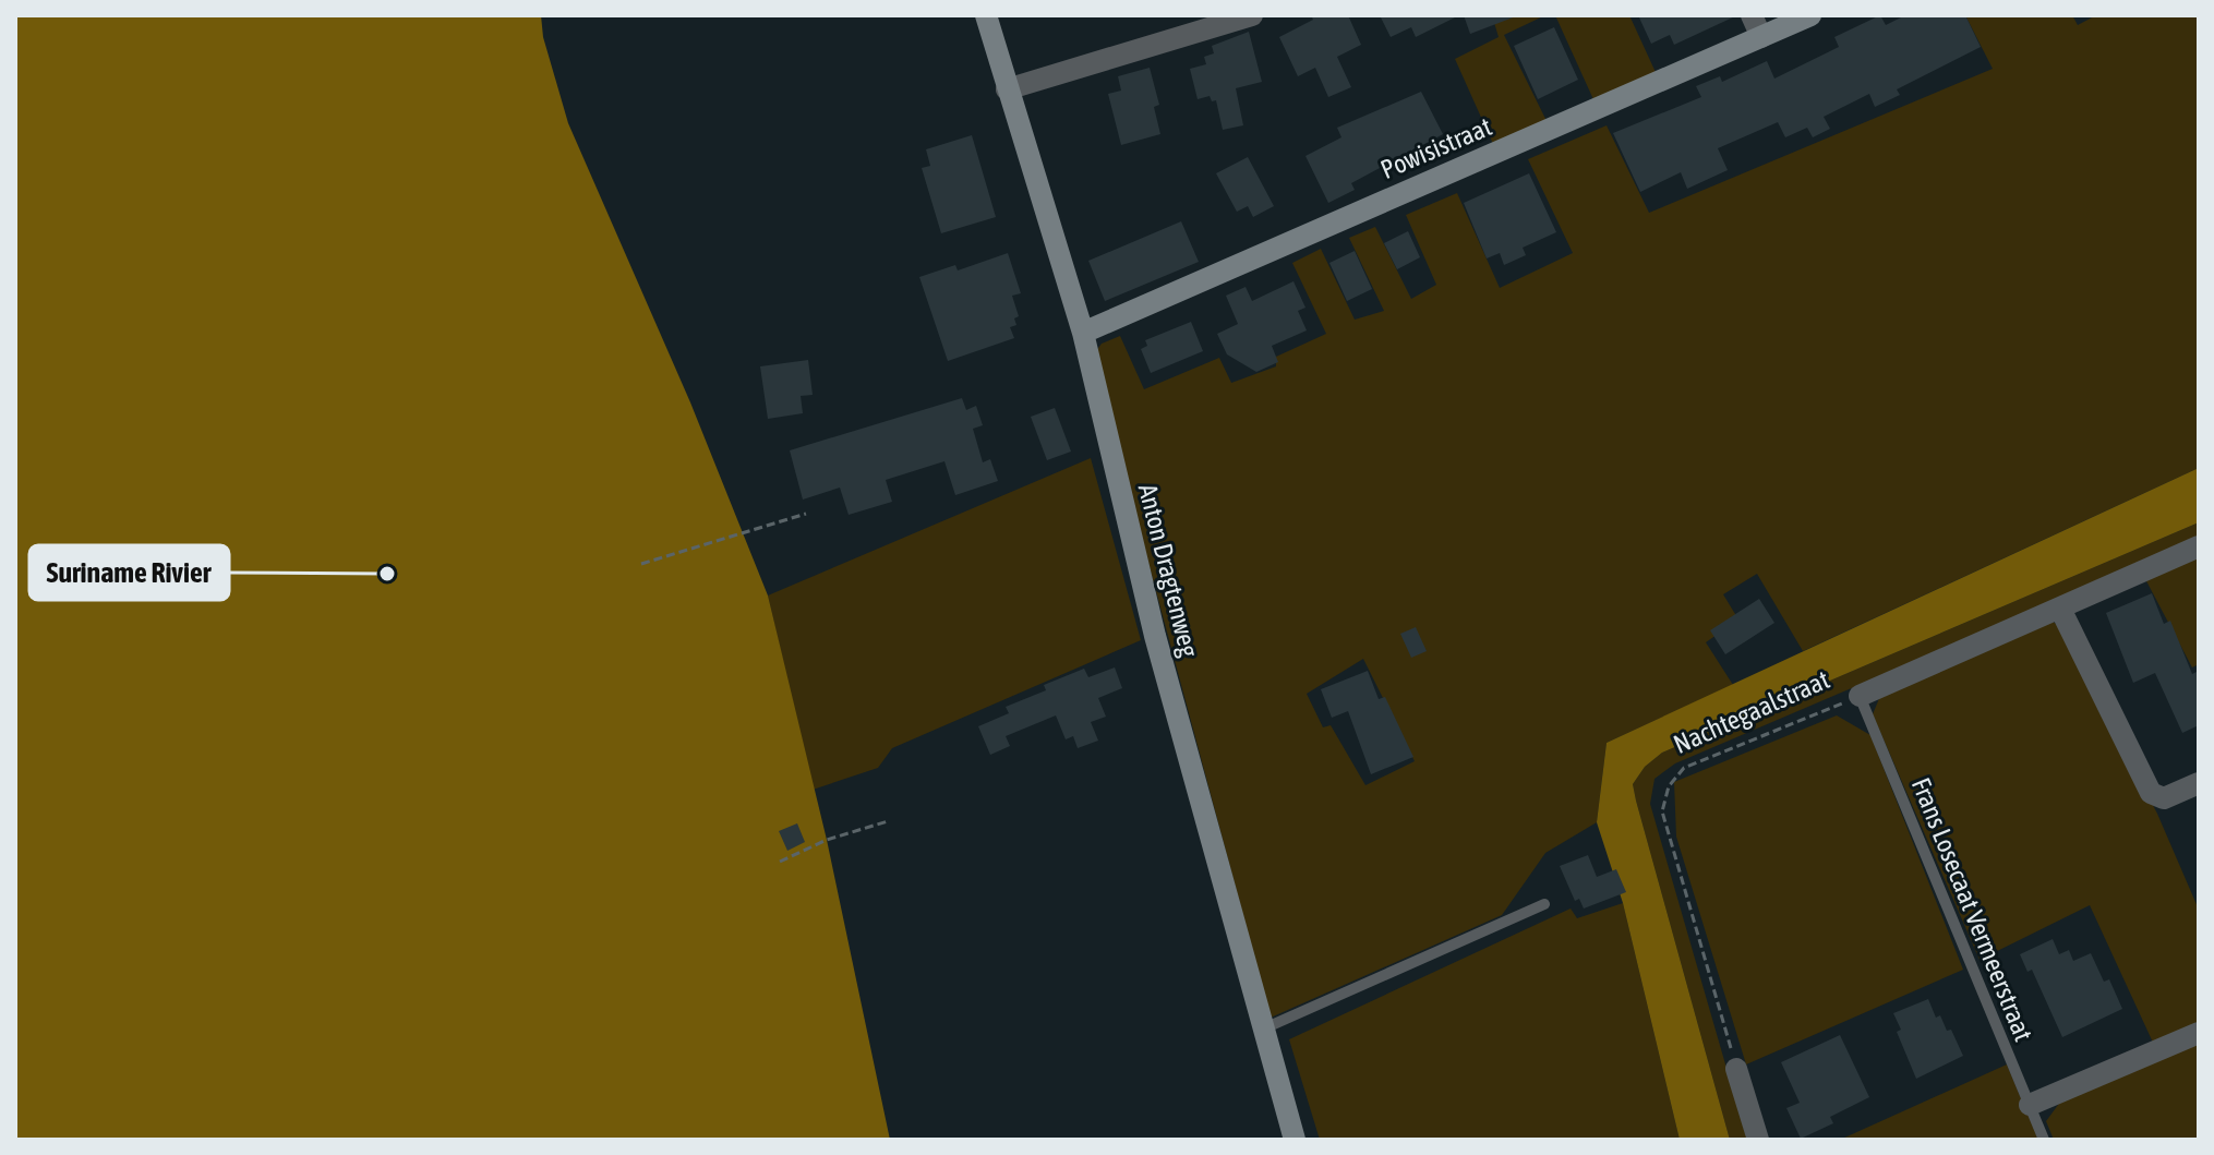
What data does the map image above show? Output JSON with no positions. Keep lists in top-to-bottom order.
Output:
{
  "streets": {
    "main road": ["Powisistraat", "Anton Dragtenweg"],
    "street": ["Nachtegaalstraat"],
    "lane": ["Frans Losecaat Vermeerstraat"]
  },
  "crossings": [
    ["Powisistraat", "Anton Dragtenweg"],
    ["Nachtegaalstraat", "Frans Losecaat Vermeerstraat"]
  ],
  "places": ["Suriname Rivier"]
}
